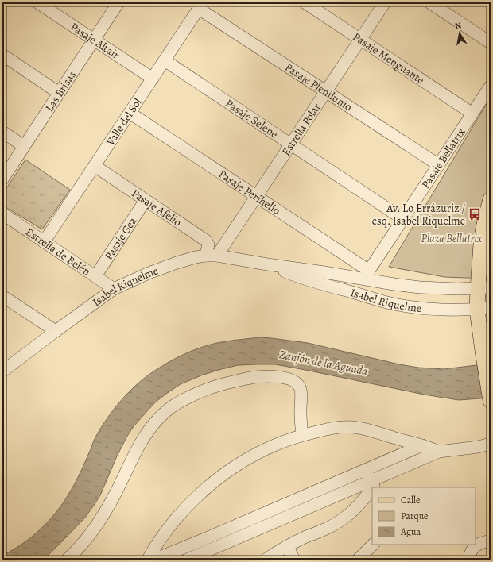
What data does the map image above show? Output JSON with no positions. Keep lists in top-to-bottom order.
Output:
{
  "streets": {
    "street": [
      "Pasaje Altair",
      "Pasaje Menguante",
      "Pasaje Plenilunio",
      "Las Brisas",
      "Pasaje Selene",
      "Valle del Sol",
      "Estrella Polar",
      "Pasaje Bellatrix",
      "Pasaje Perihelio",
      "Pasaje Afelio",
      "Pasaje Gea",
      "Estrella de Belén",
      "Isabel Riquelme"
    ]
  },
  "crossings": [
    ["Pasaje Altair", "Las Brisas"],
    ["Pasaje Altair", "Valle del Sol"],
    ["Pasaje Menguante", "Estrella Polar"],
    ["Pasaje Menguante", "Pasaje Bellatrix"],
    ["Pasaje Plenilunio", "Valle del Sol"],
    ["Pasaje Plenilunio", "Estrella Polar"],
    ["Pasaje Plenilunio", "Pasaje Bellatrix"],
    ["Pasaje Selene", "Valle del Sol"],
    ["Pasaje Selene", "Estrella Polar"],
    ["Pasaje Selene", "Pasaje Bellatrix"],
    ["Valle del Sol", "Pasaje Perihelio"],
    ["Valle del Sol", "Pasaje Afelio"],
    ["Valle del Sol", "Estrella de Belén"],
    ["Estrella Polar", "Pasaje Perihelio"],
    ["Estrella Polar", "Pasaje Afelio"],
    ["Estrella Polar", "Isabel Riquelme"],
    ["Pasaje Bellatrix", "Pasaje Perihelio"],
    ["Pasaje Bellatrix", "Isabel Riquelme"],
    ["Pasaje Perihelio", "Isabel Riquelme"],
    ["Pasaje Afelio", "Pasaje Gea"],
    ["Pasaje Afelio", "Isabel Riquelme"],
    ["Pasaje Gea", "Estrella de Belén"],
    ["Estrella de Belén", "Isabel Riquelme"]
  ],
  "water": ["Zanjón de la Aguada"],
  "parks": ["Plaza Bellatrix"],
  "places": {
    "bus stop": ["Av. Lo Errázuriz / esq. Isabel Riquelme"]
  },
  "legend": ["Calle", "Parque", "Agua"],
  "north": "top"
}
